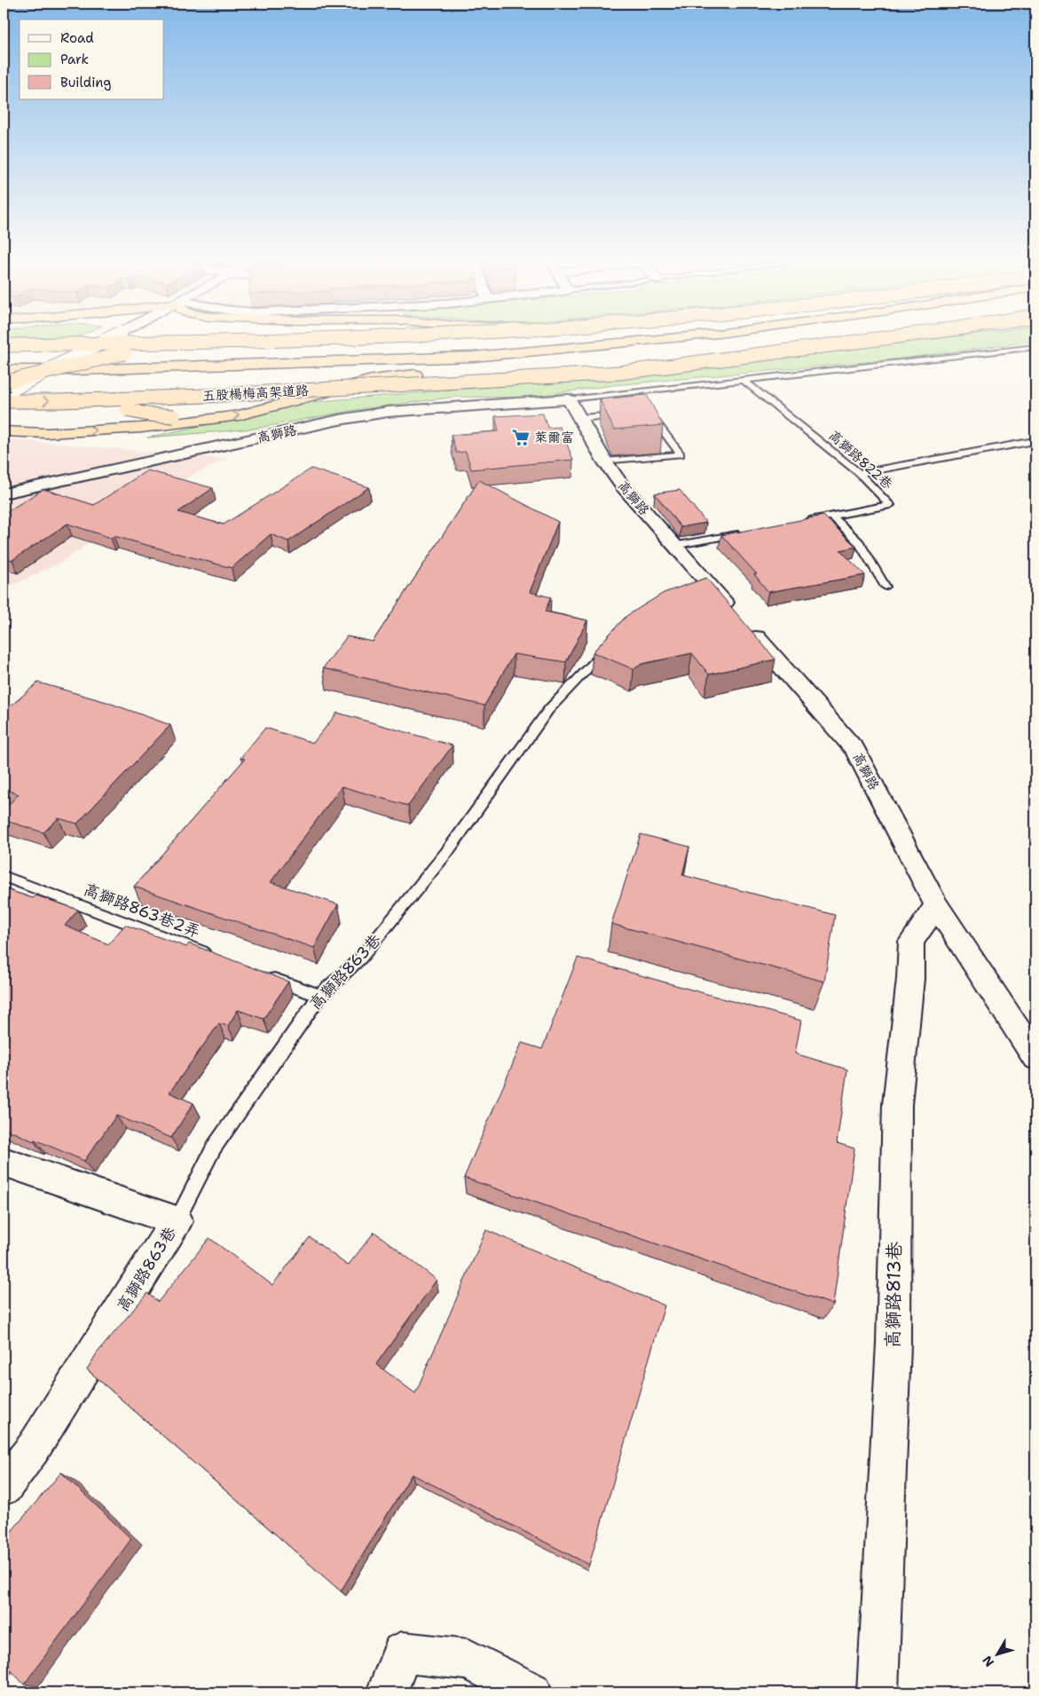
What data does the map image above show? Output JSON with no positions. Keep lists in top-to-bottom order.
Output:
{
  "streets": {
    "highway": ["五股楊梅高架道路"],
    "street": ["高獅路", "高獅路863巷", "高獅路813巷"],
    "lane": ["高獅路822巷", "高獅路863巷2弄"]
  },
  "crossings": [
    ["高獅路", "高獅路813巷"]
  ],
  "places": {
    "supermarket": ["萊爾富"]
  },
  "legend": ["Road", "Park", "Building"],
  "north": "bottom left"
}
